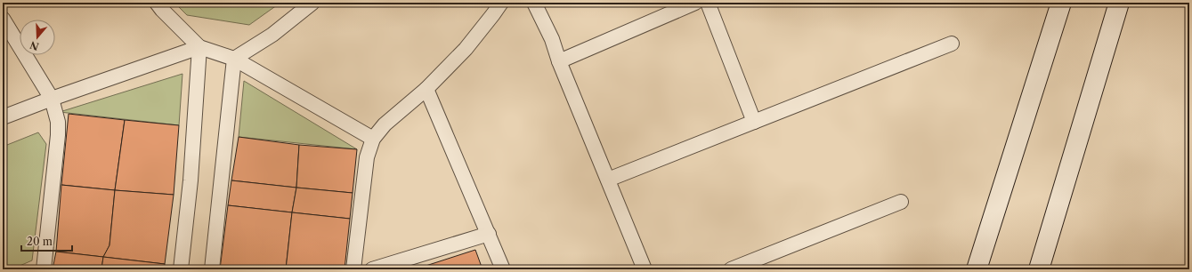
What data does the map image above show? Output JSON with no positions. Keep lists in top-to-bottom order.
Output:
{
  "scale_bar": "20 m",
  "north": "bottom"
}
